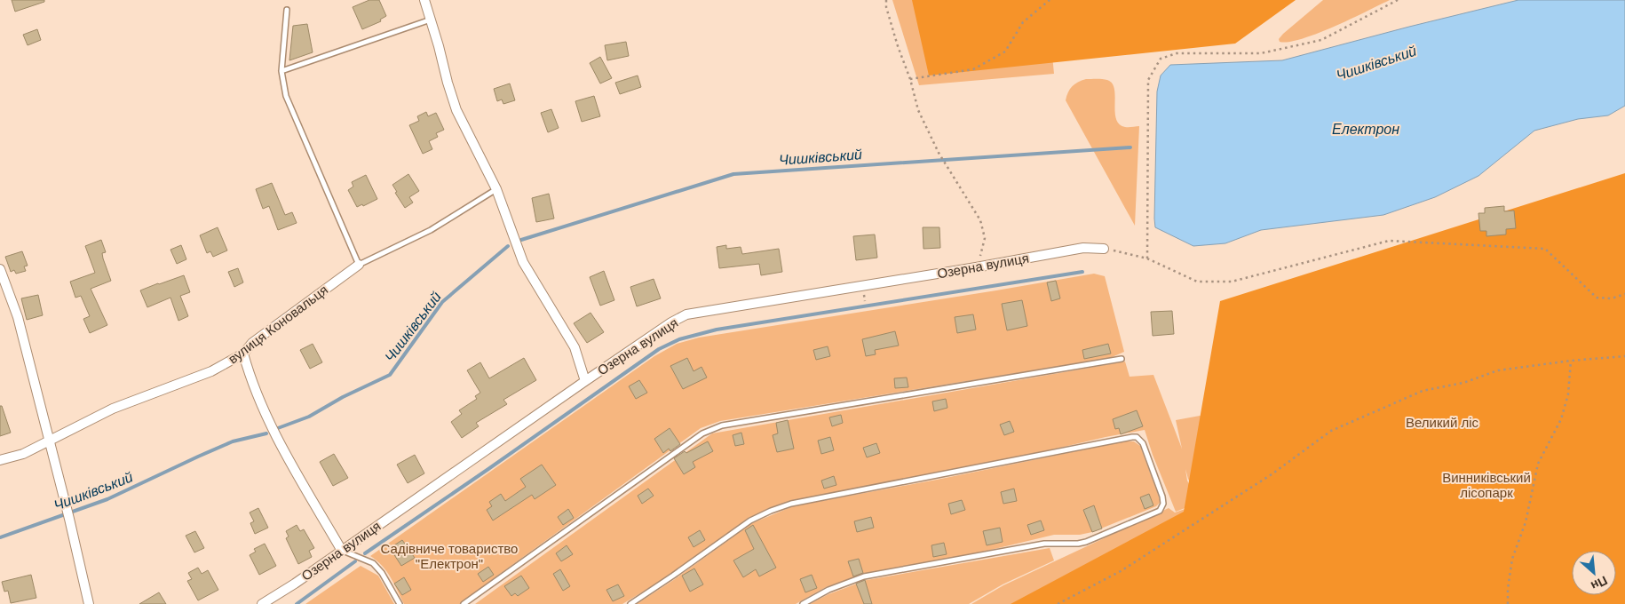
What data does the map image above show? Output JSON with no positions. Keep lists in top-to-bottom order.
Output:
{
  "streets": {
    "street": ["Озерна вулиця", "вулиця Коновальця"]
  },
  "water": ["Чишківський", "Електрон"],
  "parks": ["Великий ліс", "Винниківський лісопарк", "Садівниче товариство \"Електрон\""],
  "north": "bottom right"
}
